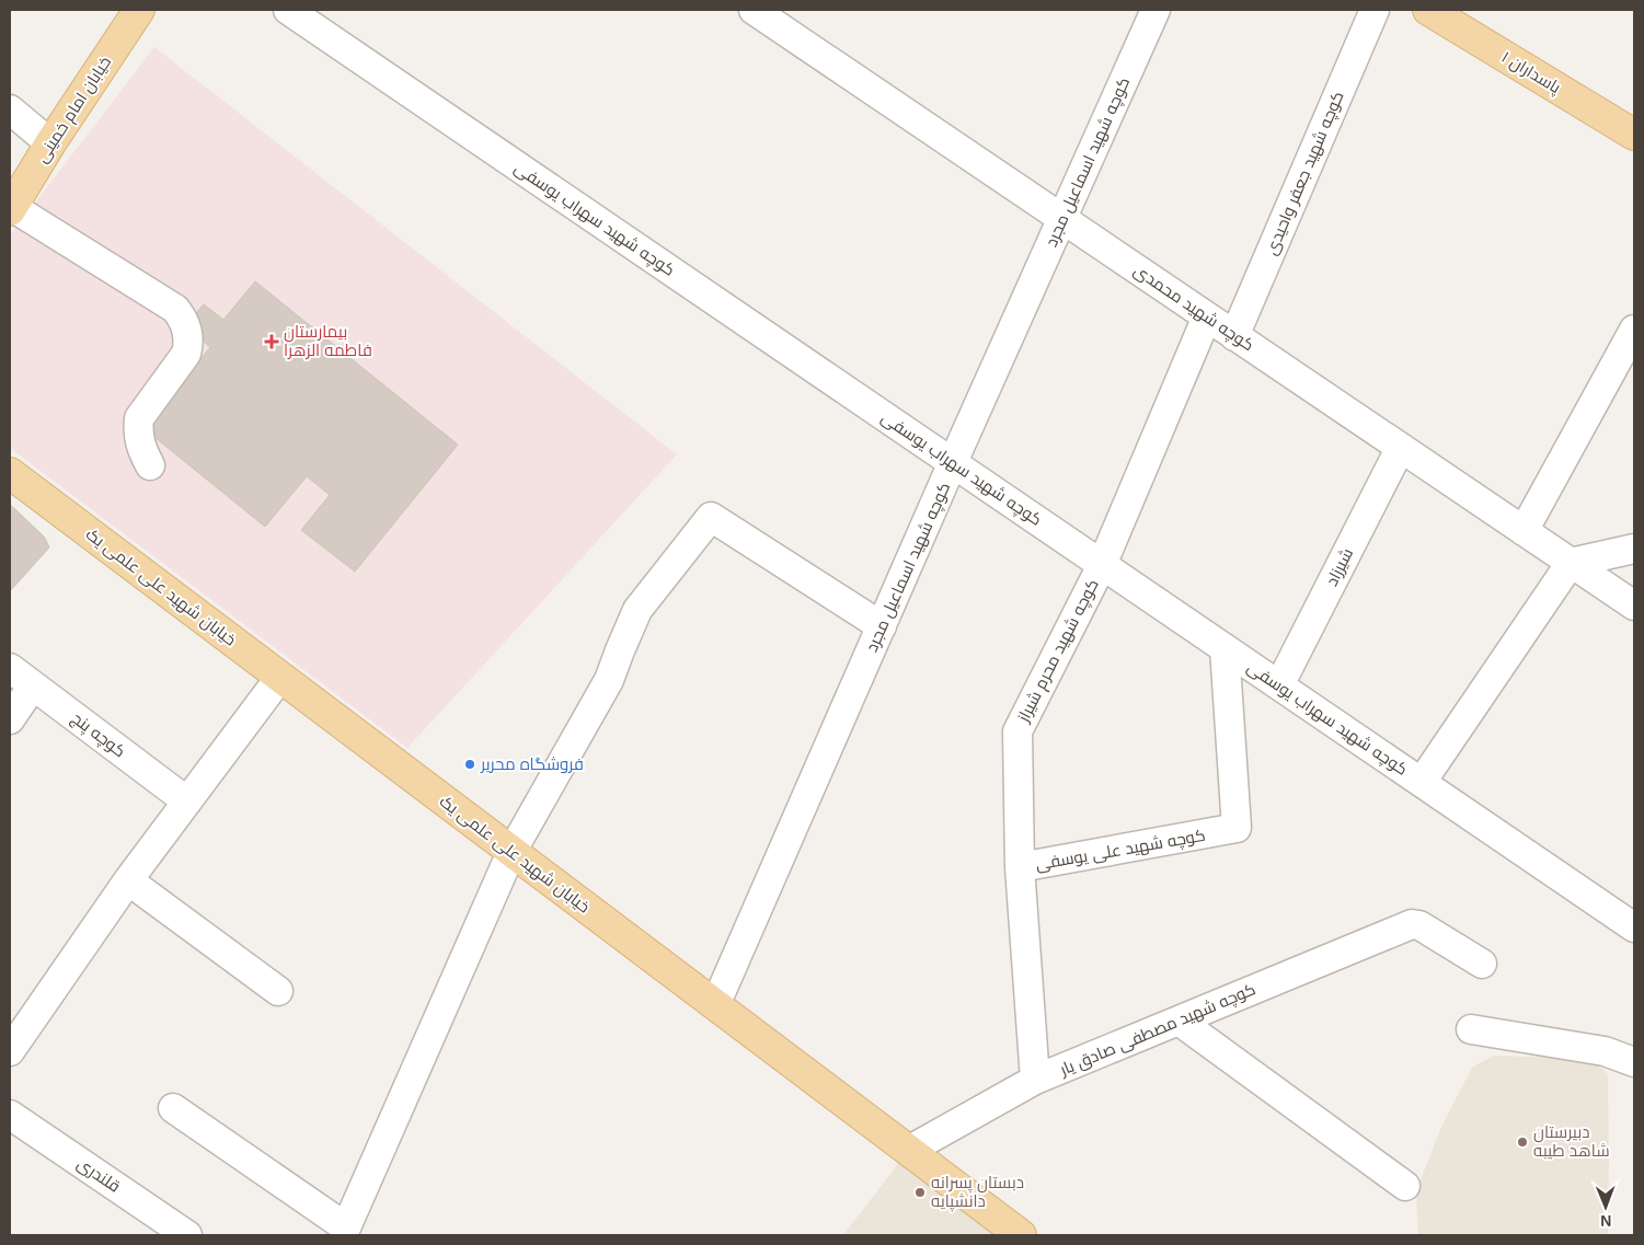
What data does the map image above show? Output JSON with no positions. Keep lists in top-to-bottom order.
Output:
{
  "streets": {
    "main road": ["پاسداران ۱", "خیابان امام خمینی", "خیابان شهید علی علمی یک"],
    "street": [
      "کوچه شهید اسماعیل مجرد",
      "کوچه شهید جعفر واحیدی",
      "کوچه شهید سهراب یوسفی",
      "کوچه شهید محمدی",
      "شیرزاد",
      "کوچه شهید محرم شیراز",
      "کوچه پنج",
      "کوچه شهید علی یوسفی",
      "کوچه شهید مصطفی صادق یار",
      "قلندری"
    ]
  },
  "crossings": [
    ["کوچه شهید اسماعیل مجرد", "کوچه شهید سهراب یوسفی"],
    ["کوچه شهید اسماعیل مجرد", "کوچه شهید محمدی"],
    ["کوچه شهید اسماعیل مجرد", "خیابان شهید علی علمی یک"],
    ["کوچه شهید جعفر واحیدی", "کوچه شهید محمدی"],
    ["کوچه شهید سهراب یوسفی", "شیرزاد"],
    ["کوچه شهید سهراب یوسفی", "کوچه شهید محرم شیراز"],
    ["کوچه شهید سهراب یوسفی", "کوچه شهید علی یوسفی"],
    ["کوچه شهید محمدی", "شیرزاد"],
    ["کوچه شهید محمدی", "کوچه شهید محرم شیراز"],
    ["خیابان شهید علی علمی یک", "کوچه شهید مصطفی صادق یار"],
    ["کوچه شهید محرم شیراز", "کوچه شهید علی یوسفی"],
    ["کوچه شهید علی یوسفی", "کوچه شهید مصطفی صادق یار"]
  ],
  "places": {
    "health": ["بیمارستان فاطمه الزهرا"],
    "other": ["فروشگاه محریر", "دبیرستان شاهد طیبه", "دبستان پسرانه دانشپایه"]
  },
  "north": "bottom"
}
